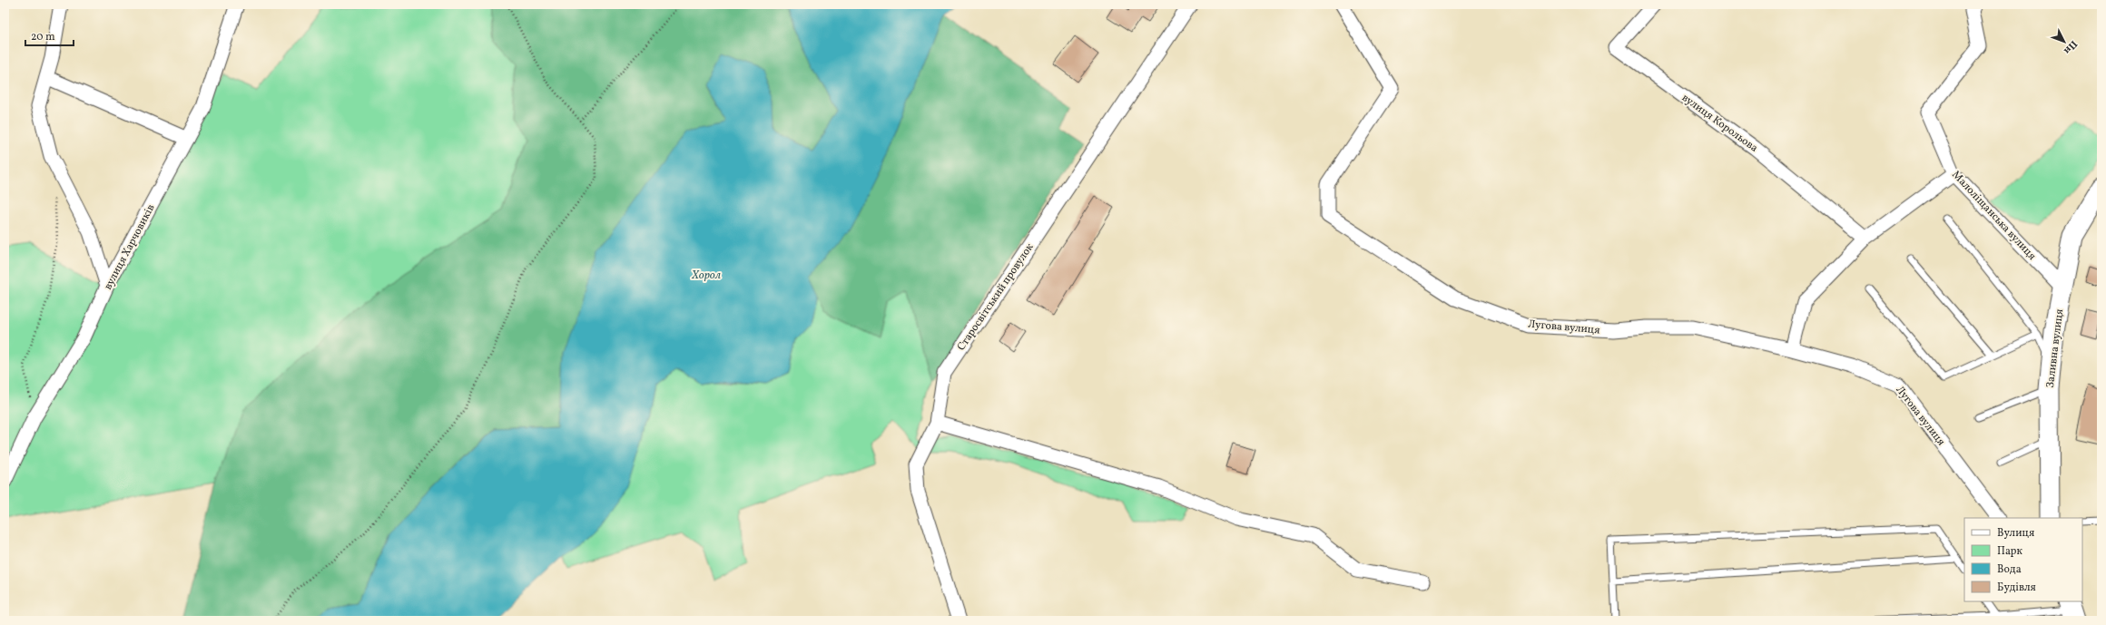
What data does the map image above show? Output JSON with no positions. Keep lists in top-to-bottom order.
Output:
{
  "streets": {
    "street": [
      "вулиця Корольова",
      "Малоліщанська вулиця",
      "вулиця Харчовиків",
      "Старосвітський провулок",
      "Лугова вулиця",
      "Заливна вулиця"
    ]
  },
  "crossings": [
    ["Малоліщанська вулиця", "Заливна вулиця"]
  ],
  "water": ["Хорол"],
  "legend": [
    "Вулиця",
    "Парк",
    "Вода",
    "Будівля"
  ],
  "scale_bar": "20 m",
  "north": "bottom right"
}
